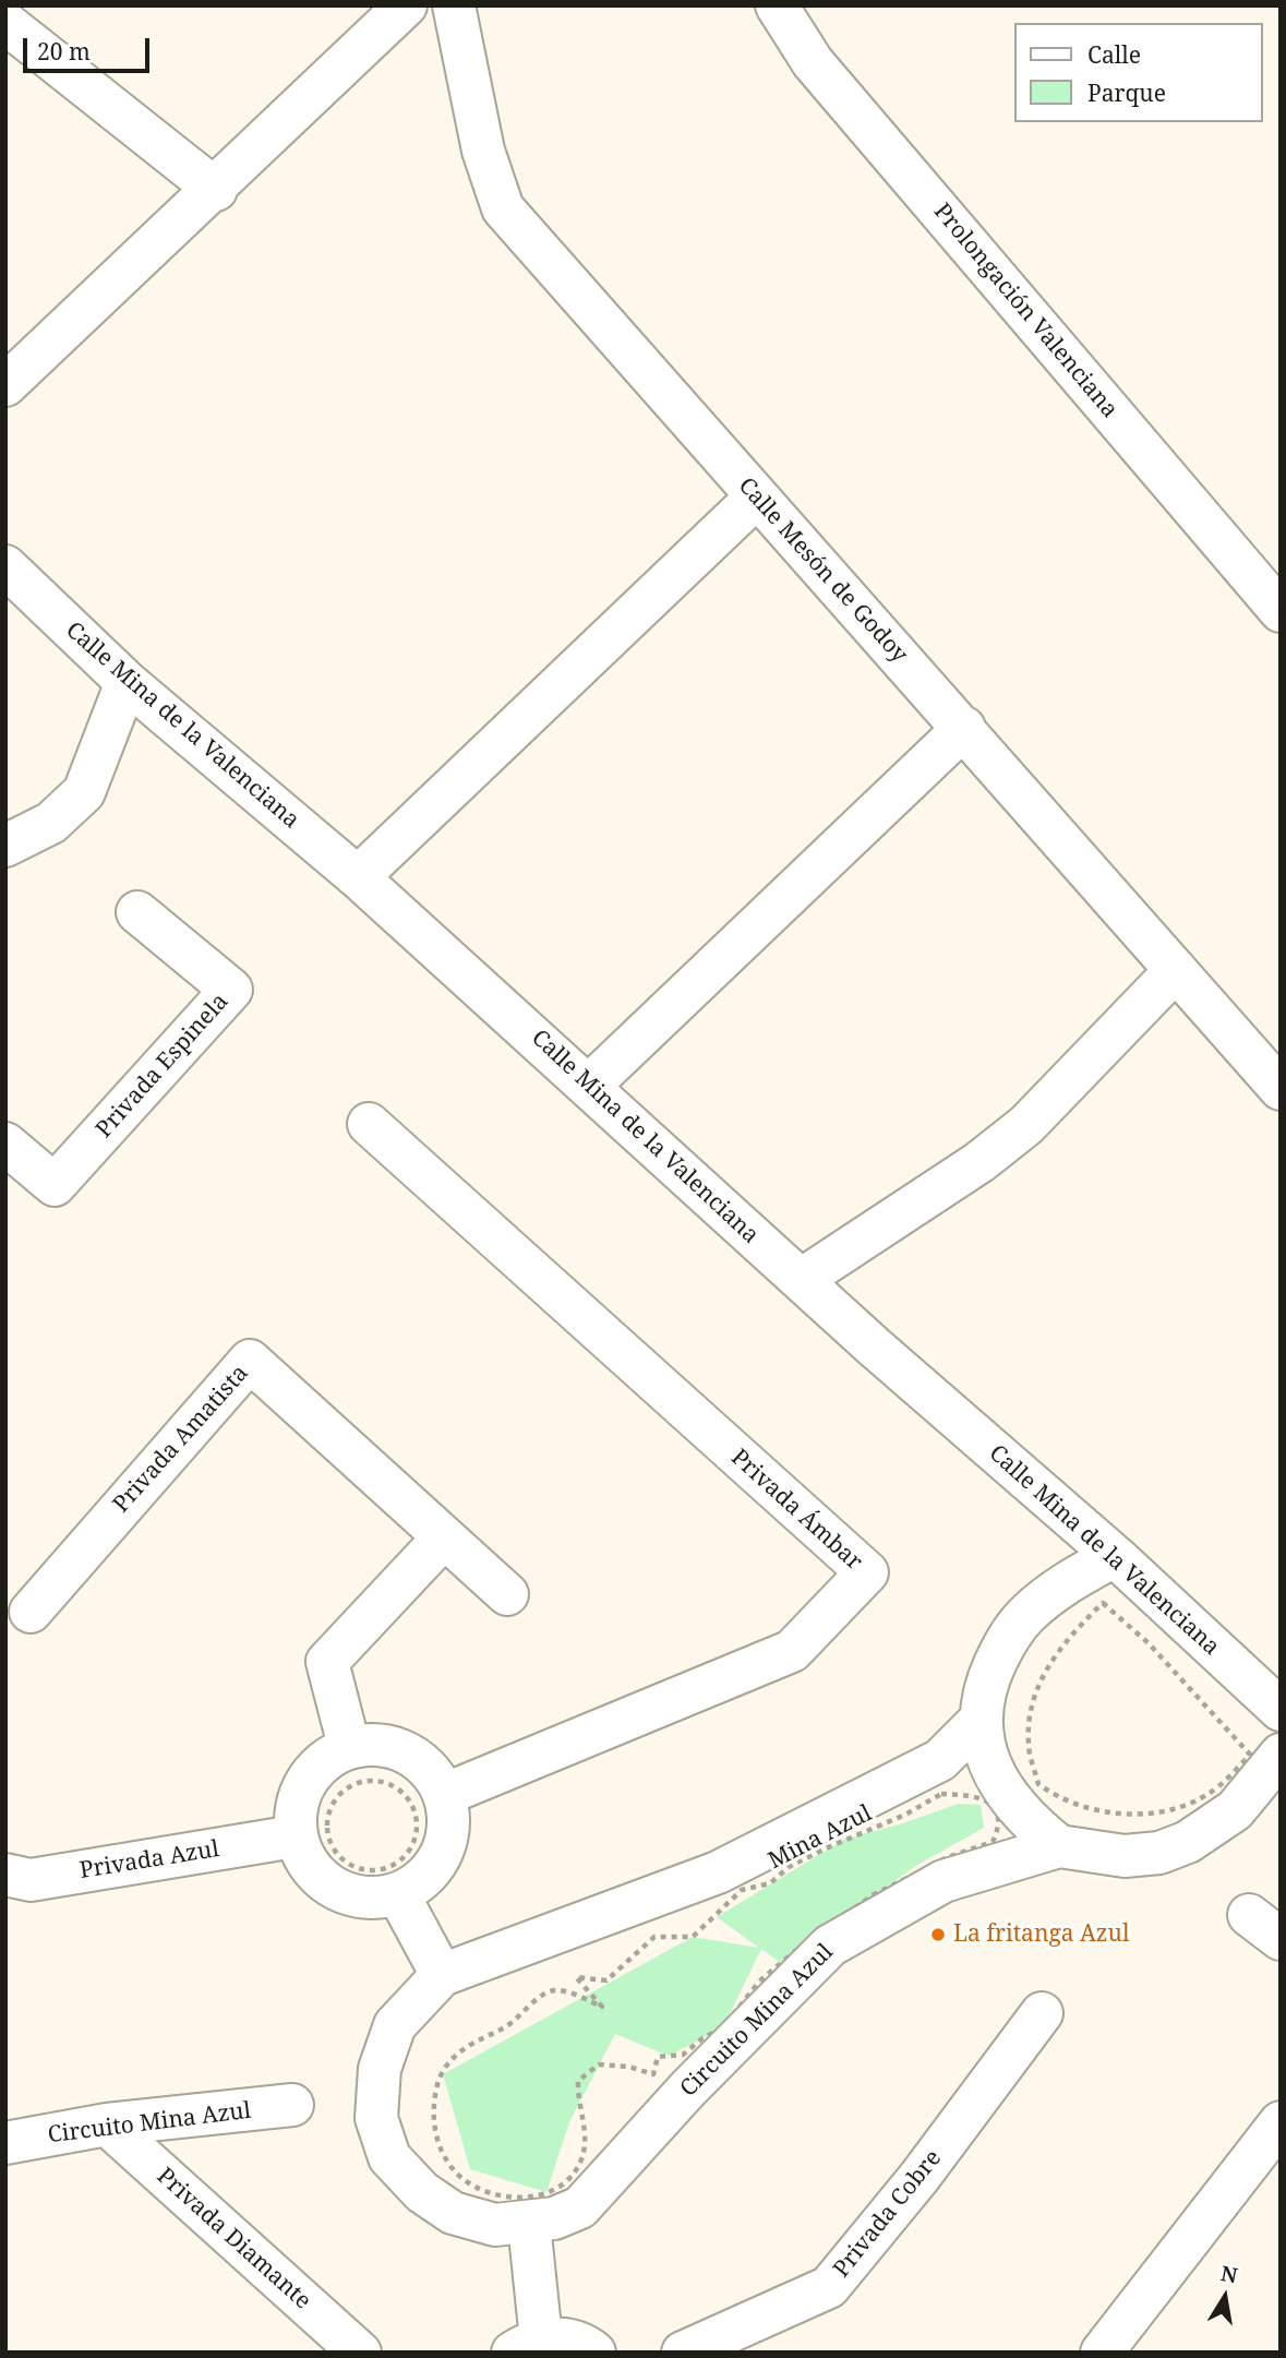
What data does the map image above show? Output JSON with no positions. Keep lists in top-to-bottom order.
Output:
{
  "streets": {
    "street": [
      "Prolongación Valenciana",
      "Calle Mesón de Godoy",
      "Calle Mina de la Valenciana",
      "Privada Espinela",
      "Privada Amatista",
      "Privada Ámbar",
      "Privada Azul",
      "Circuito Mina Azul",
      "Privada Cobre",
      "Privada Diamante"
    ],
    "path": ["Mina Azul"]
  },
  "crossings": [
    ["Circuito Mina Azul", "Privada Diamante"]
  ],
  "places": ["La fritanga Azul"],
  "legend": ["Calle", "Parque"],
  "scale_bar": "20 m",
  "north": "top"
}
